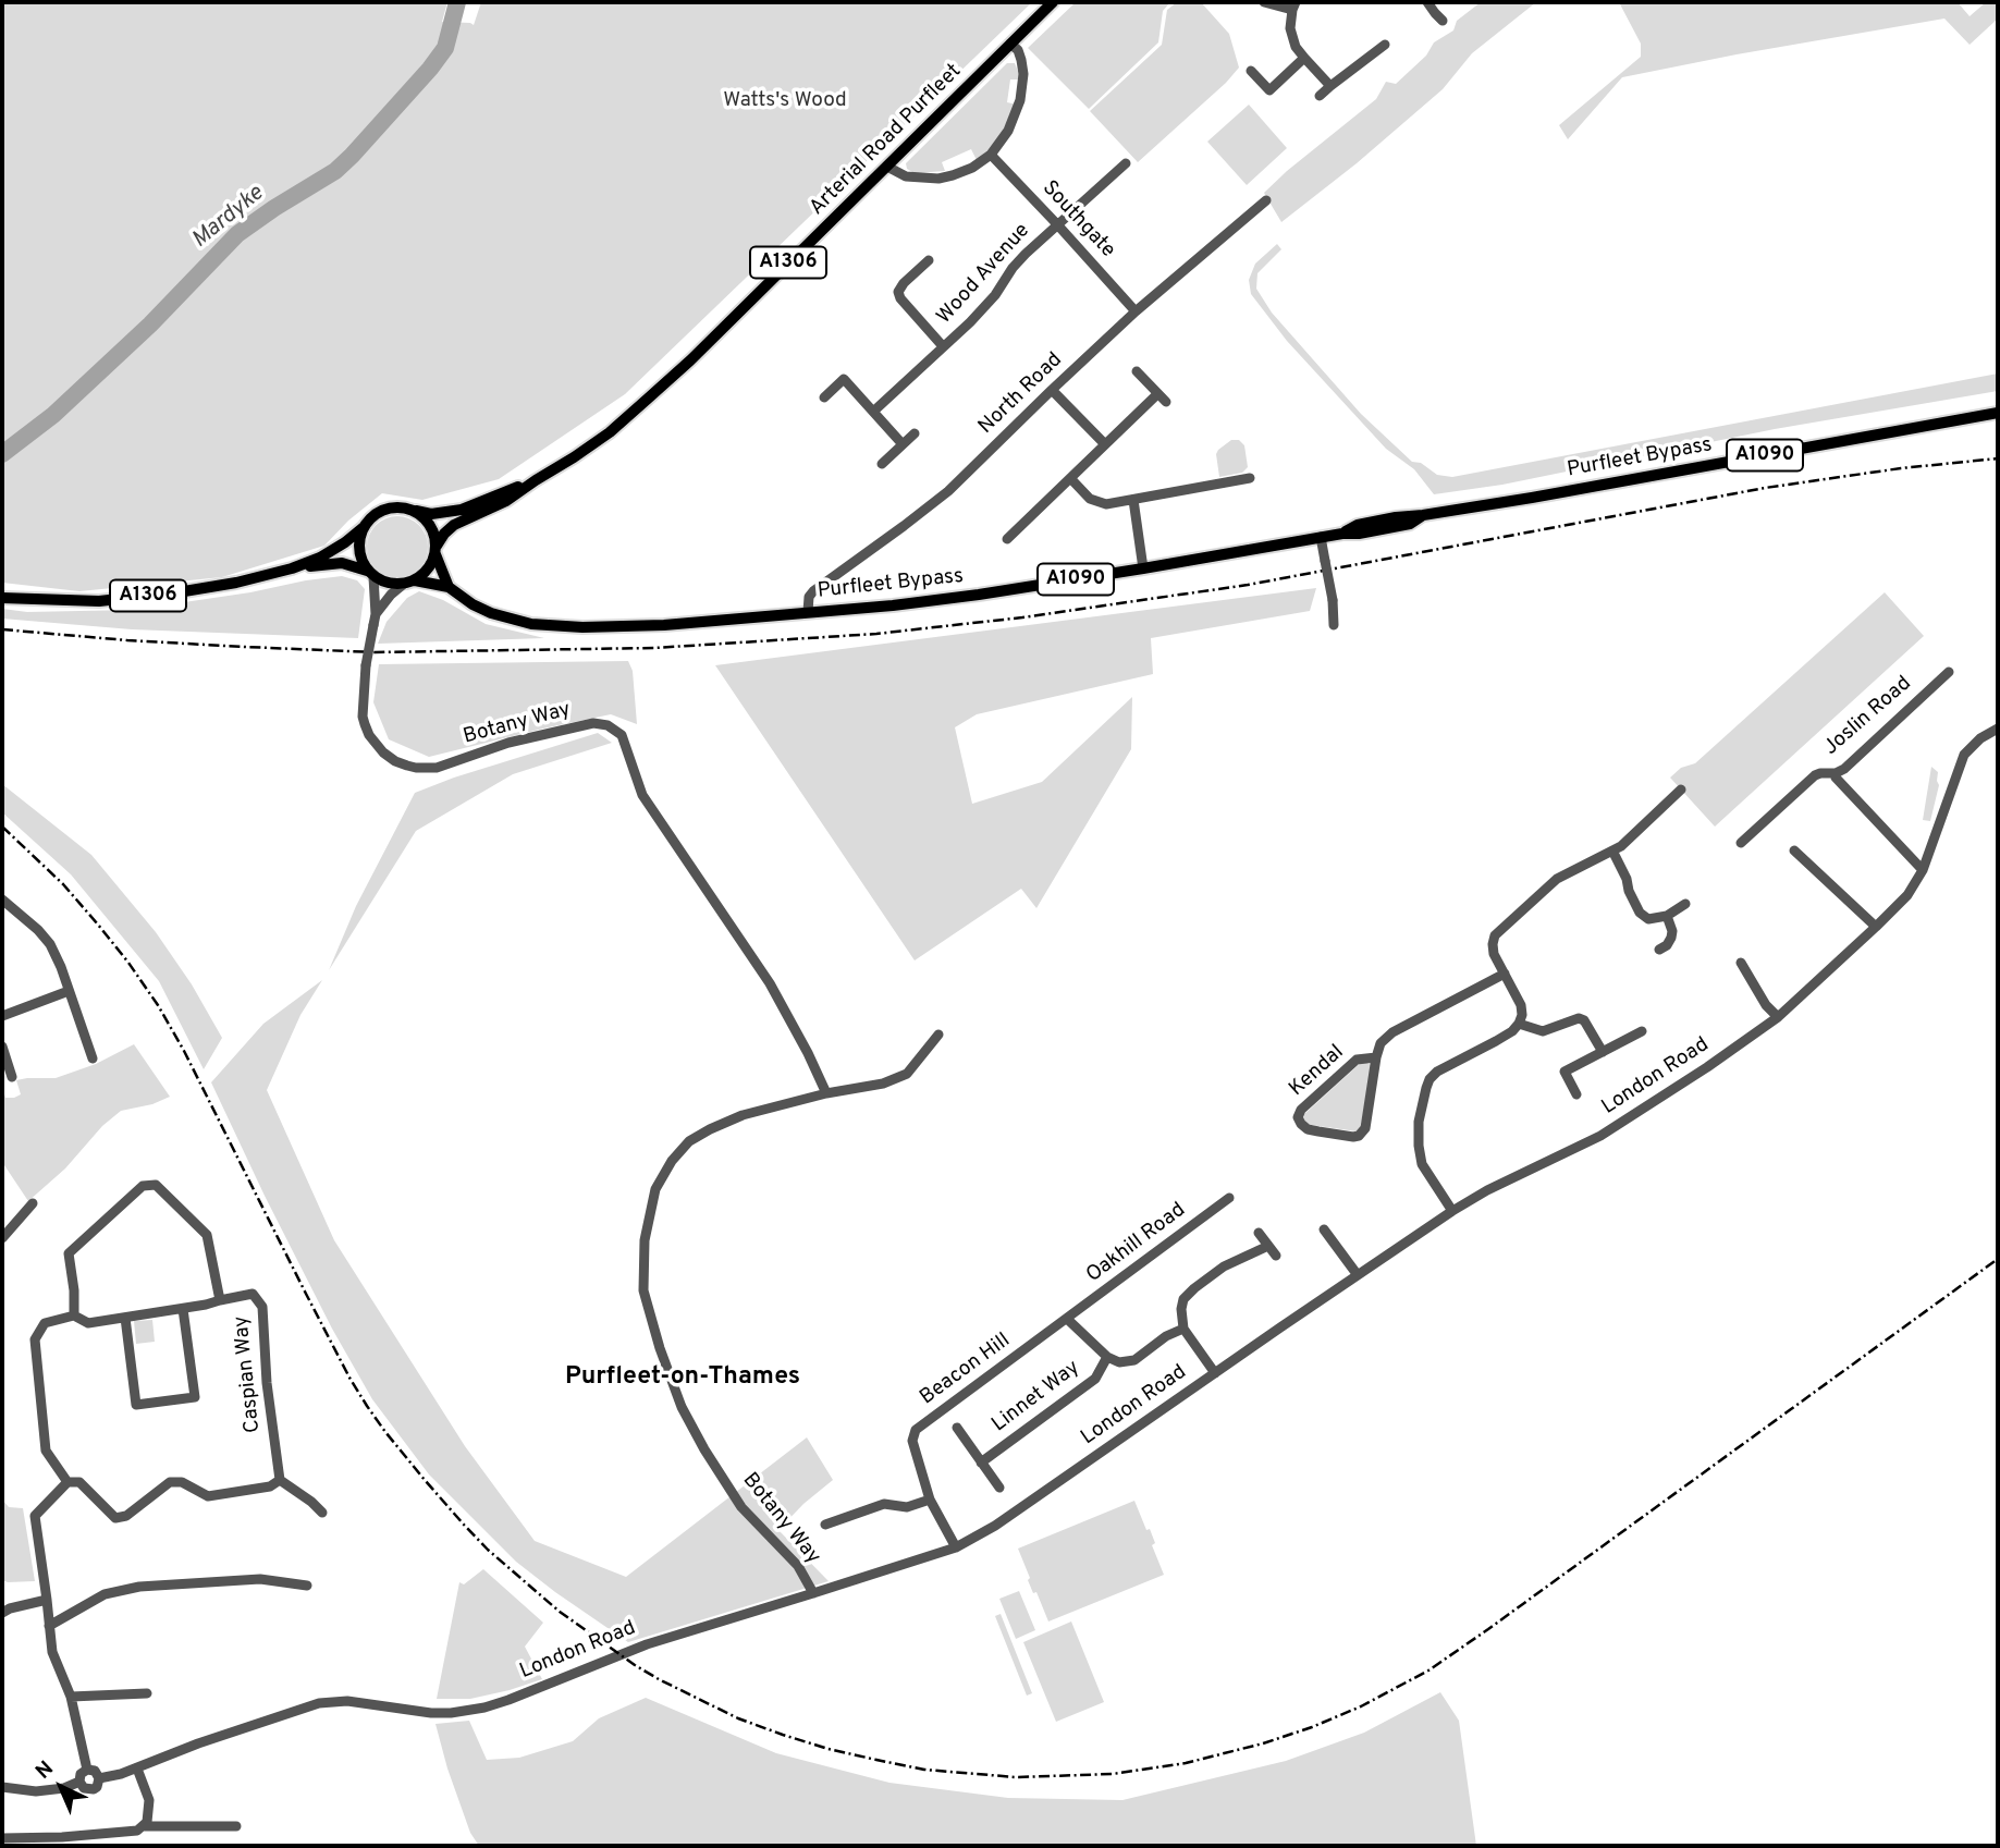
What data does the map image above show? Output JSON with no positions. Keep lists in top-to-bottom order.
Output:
{
  "streets": {
    "main road": [
      "Arterial Road Purfleet",
      "A1306",
      "A1090",
      "Purfleet Bypass"
    ],
    "street": [
      "Southgate",
      "Wood Avenue",
      "North Road",
      "Joslin Road",
      "Botany Way",
      "Kendal",
      "London Road",
      "Oakhill Road",
      "Beacon Hill",
      "Caspian Way",
      "Linnet Way"
    ]
  },
  "crossings": [
    ["Arterial Road Purfleet", "A1306"],
    ["Arterial Road Purfleet", "Purfleet Bypass"],
    ["Arterial Road Purfleet", "Botany Way"],
    ["Southgate", "Wood Avenue"],
    ["Southgate", "North Road"],
    ["A1306", "Purfleet Bypass"],
    ["A1306", "Botany Way"],
    ["North Road", "Purfleet Bypass"],
    ["Purfleet Bypass", "Botany Way"],
    ["Botany Way", "London Road"],
    ["London Road", "Beacon Hill"],
    ["Oakhill Road", "Beacon Hill"],
    ["Oakhill Road", "Linnet Way"],
    ["Beacon Hill", "Linnet Way"]
  ],
  "districts": ["Purfleet-on-Thames"],
  "water": ["Mardyke"],
  "parks": ["Watts's Wood"],
  "north": "top left"
}
